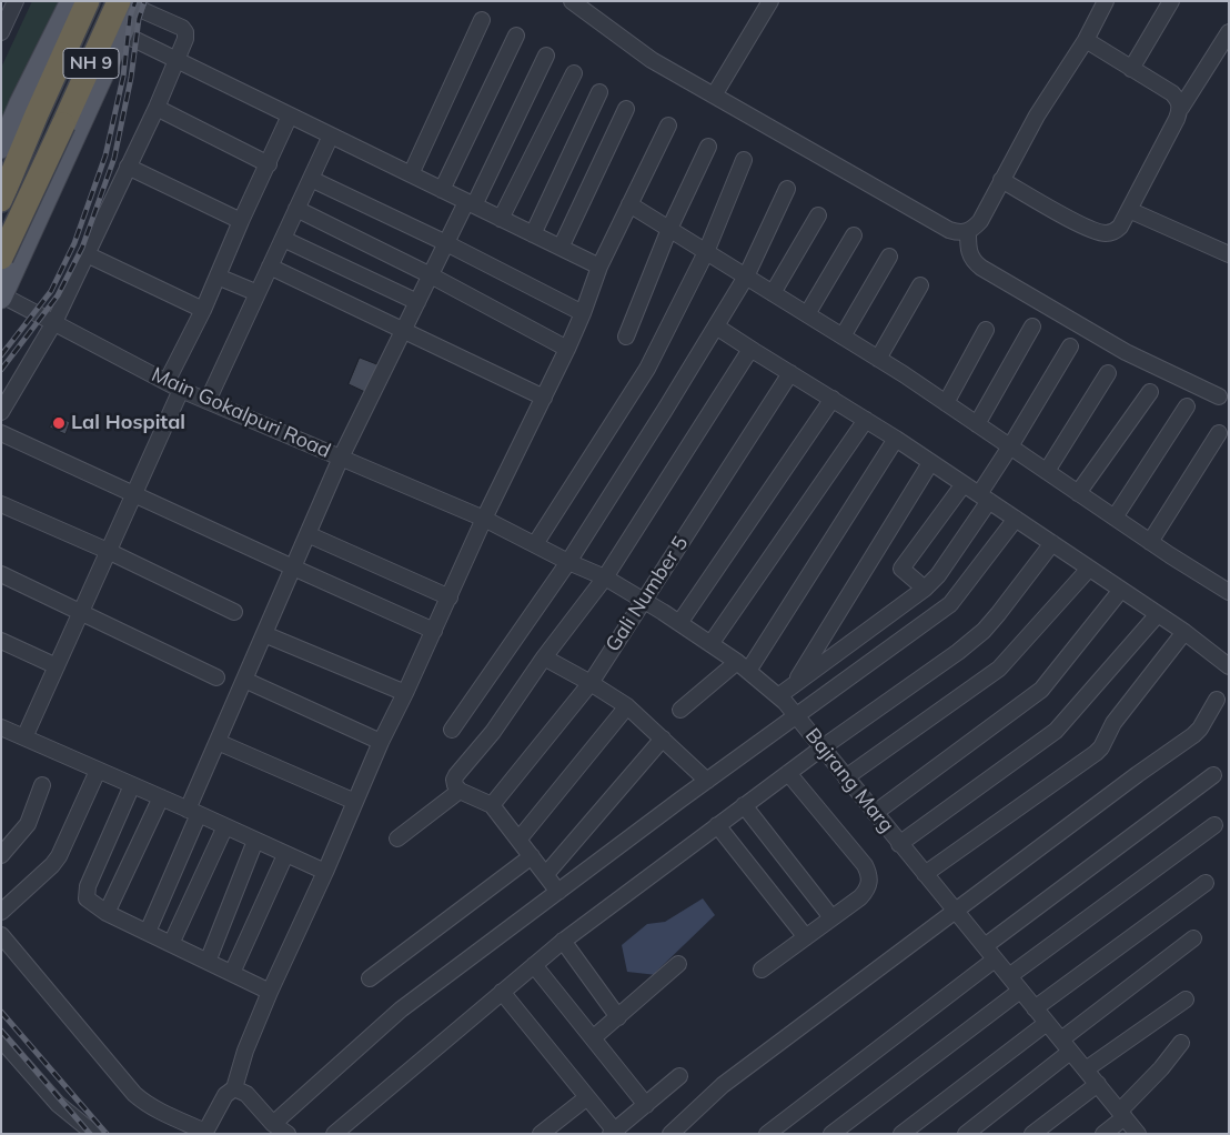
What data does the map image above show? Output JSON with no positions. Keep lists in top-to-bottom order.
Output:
{
  "streets": {
    "highway": ["NH 9"],
    "street": ["Main Gokalpuri Road", "Gali Number 5", "Bajrang Marg"]
  },
  "crossings": [
    ["Main Gokalpuri Road", "Bajrang Marg"],
    ["Gali Number 5", "Bajrang Marg"]
  ],
  "places": ["Lal Hospital"]
}
